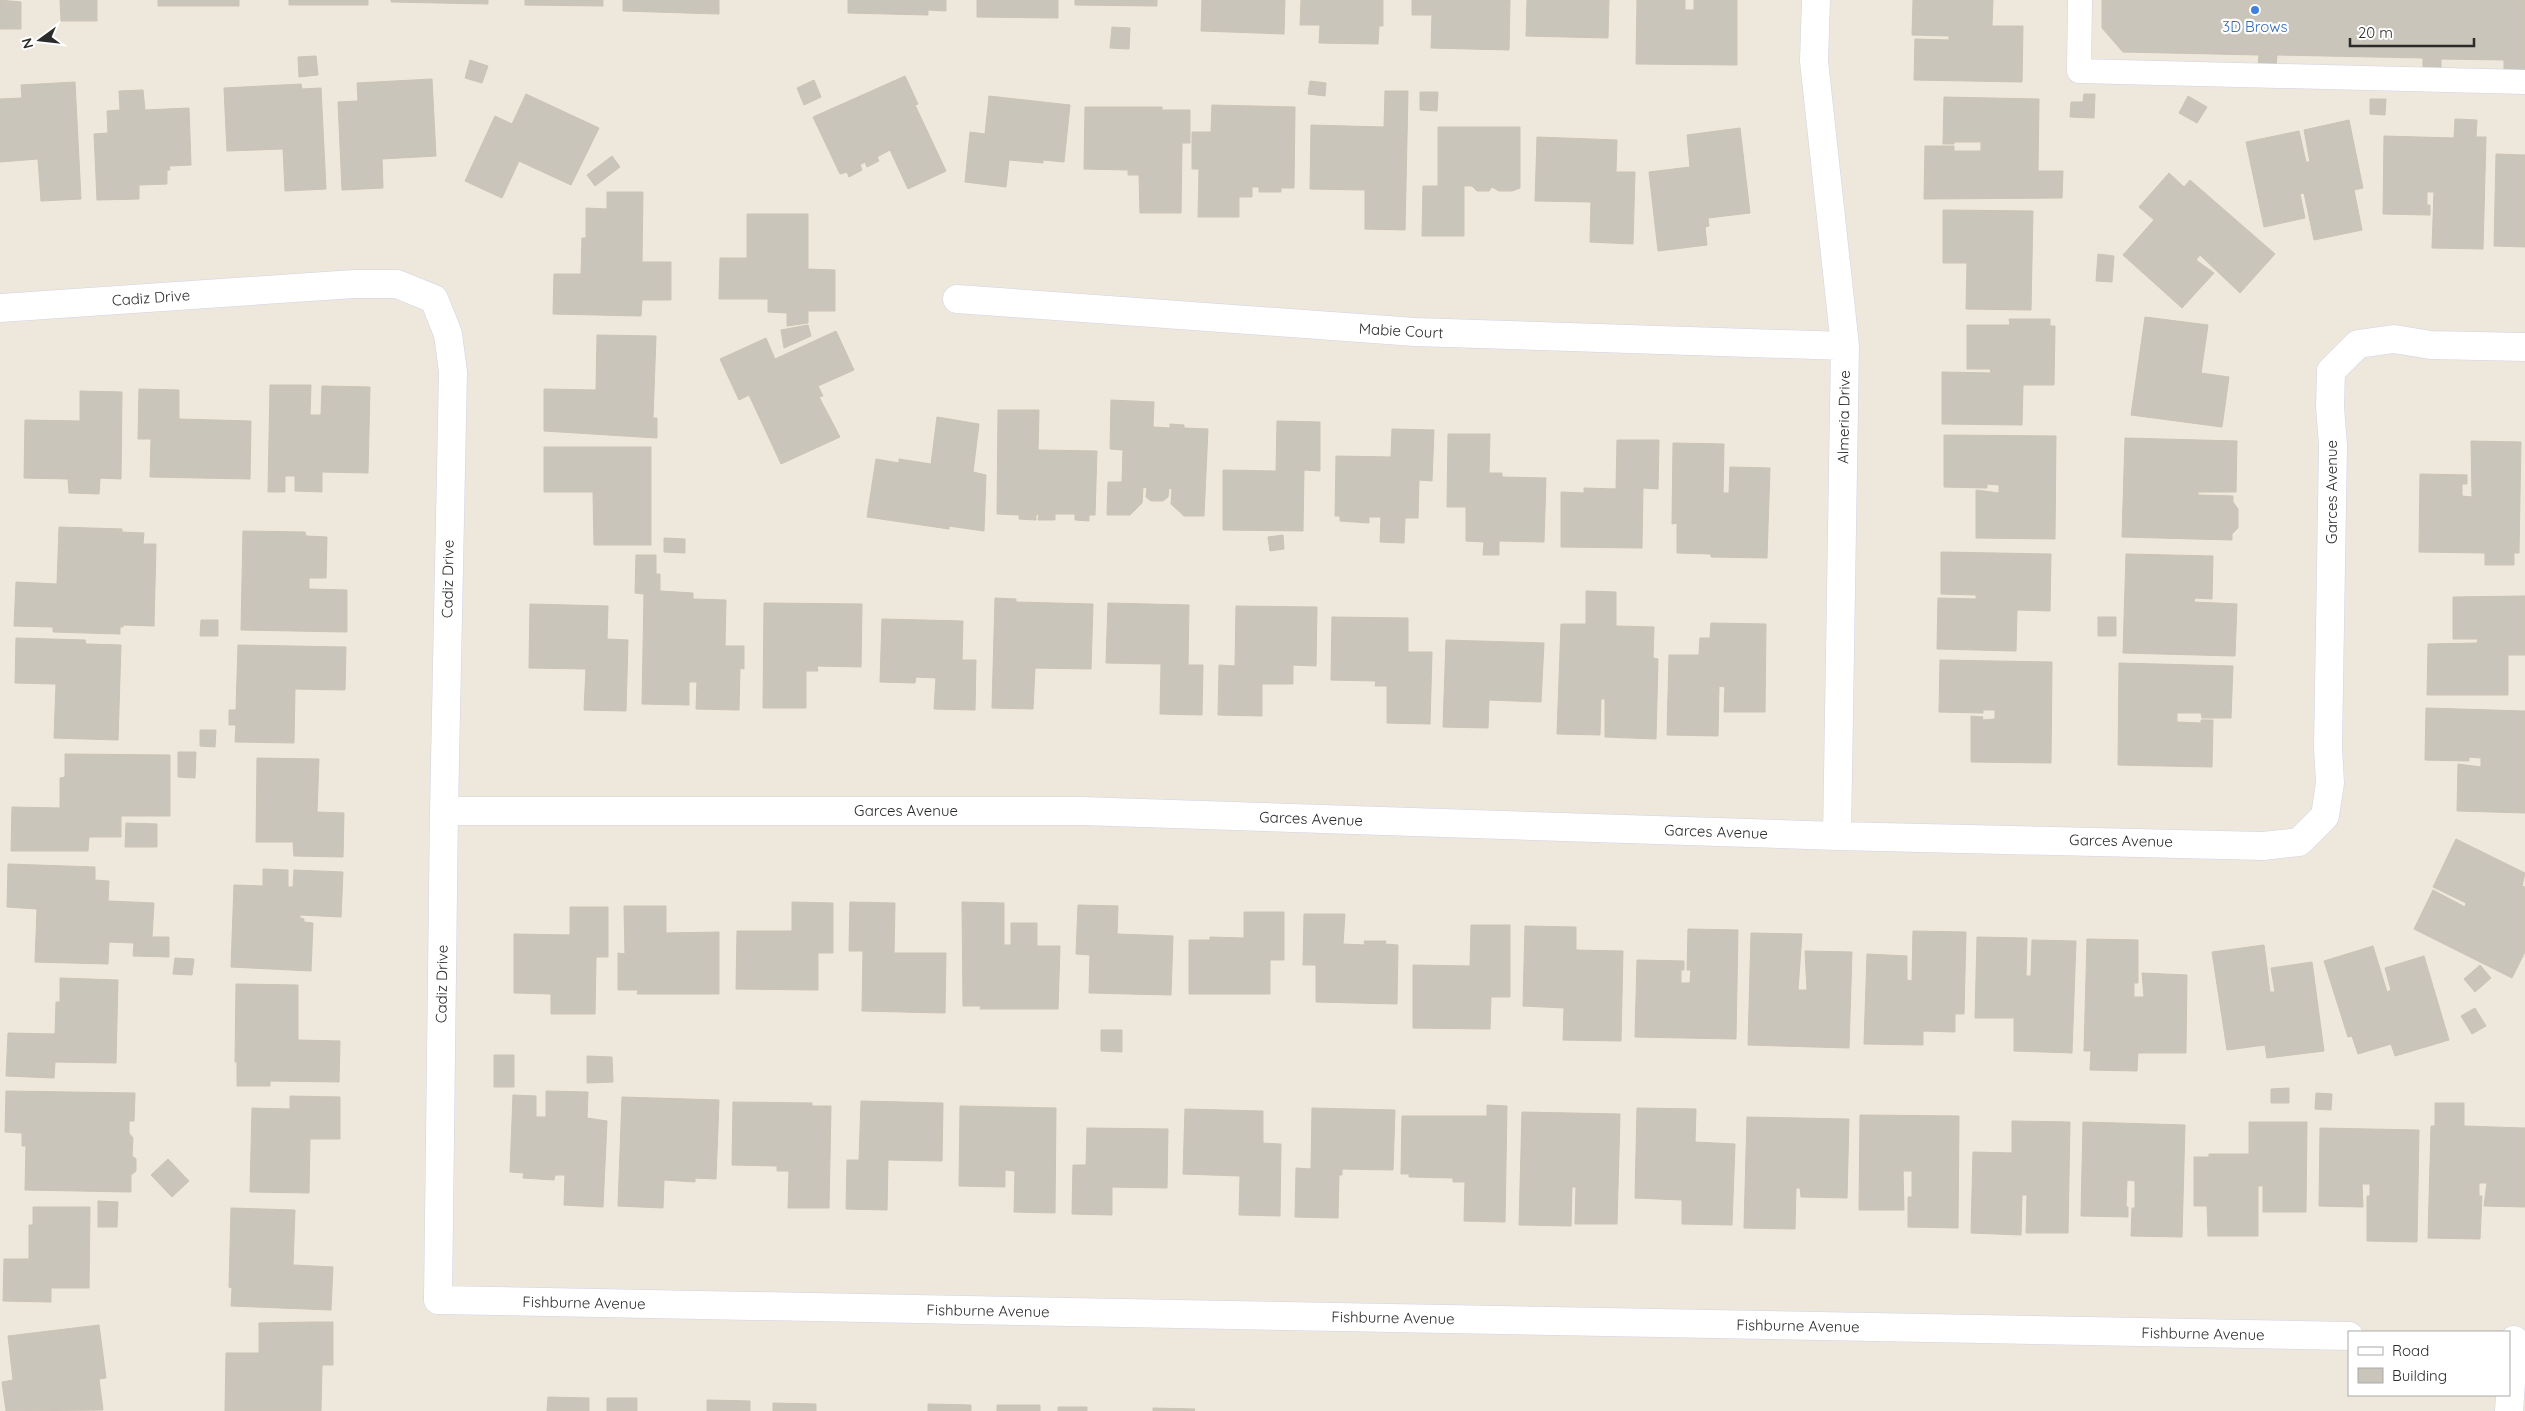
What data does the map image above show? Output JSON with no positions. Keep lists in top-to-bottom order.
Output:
{
  "streets": {
    "street": [
      "Cadiz Drive",
      "Mabie Court",
      "Almeria Drive",
      "Garces Avenue",
      "Fishburne Avenue"
    ]
  },
  "crossings": [
    ["Cadiz Drive", "Garces Avenue"],
    ["Cadiz Drive", "Fishburne Avenue"],
    ["Mabie Court", "Almeria Drive"],
    ["Almeria Drive", "Garces Avenue"]
  ],
  "places": ["3D Brows"],
  "legend": ["Road", "Building"],
  "scale_bar": "20 m",
  "north": "left"
}
